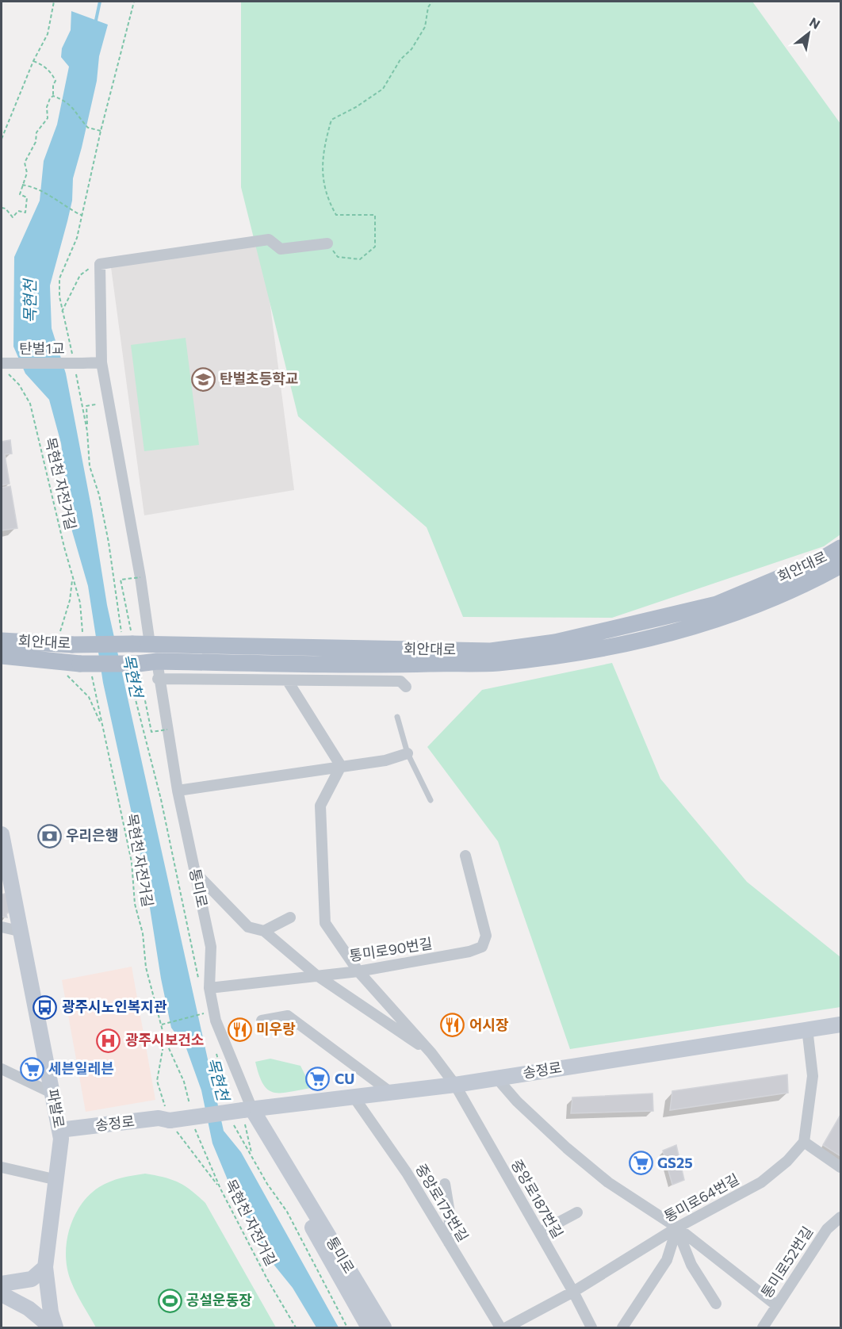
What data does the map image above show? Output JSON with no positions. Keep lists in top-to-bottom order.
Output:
{
  "streets": {
    "main road": [
      "회안대로",
      "통미로",
      "송정로",
      "파발로"
    ],
    "street": [
      "탄벌1교",
      "통미로90번길",
      "통미로64번길",
      "중앙로187번길",
      "중앙로175번길",
      "통미로52번길"
    ],
    "path": ["목현천 자전거길"]
  },
  "crossings": [
    ["탄벌1교", "목현천 자전거길"],
    ["목현천 자전거길", "회안대로"],
    ["회안대로", "통미로"],
    ["통미로", "통미로90번길"],
    ["통미로", "송정로"],
    ["송정로", "파발로"],
    ["송정로", "중앙로187번길"],
    ["송정로", "중앙로175번길"],
    ["통미로64번길", "중앙로187번길"]
  ],
  "water": ["목현천"],
  "places": {
    "school or university": ["탄벌초등학교"],
    "bank": ["우리은행"],
    "bus stop": ["광주시노인복지관"],
    "restaurant": ["어시장", "미우랑"],
    "hospital": ["광주시보건소"],
    "supermarket": ["세븐일레븐", "CU", "GS25"],
    "sports": ["공설운동장"]
  },
  "north": "top right"
}
